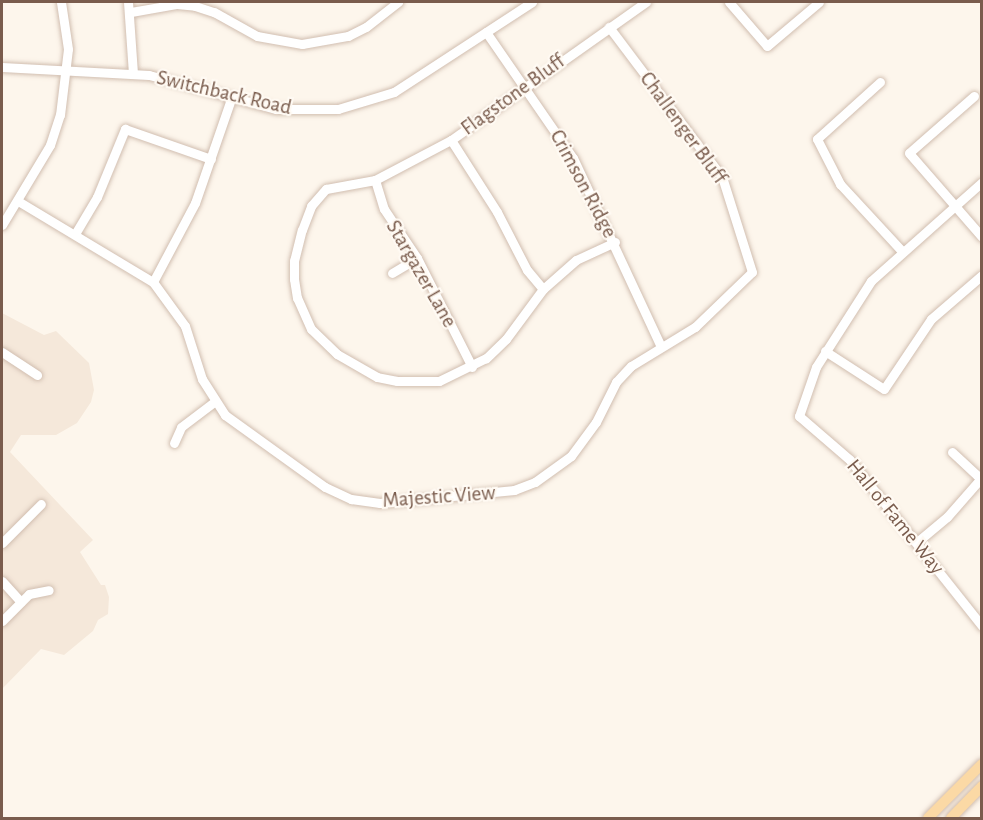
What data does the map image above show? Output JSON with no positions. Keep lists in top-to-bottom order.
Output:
{
  "streets": {
    "street": [
      "Switchback Road",
      "Flagstone Bluff",
      "Challenger Bluff",
      "Crimson Ridge",
      "Stargazer Lane",
      "Majestic View",
      "Hall of Fame Way"
    ]
  },
  "crossings": [
    ["Switchback Road", "Crimson Ridge"],
    ["Flagstone Bluff", "Challenger Bluff"],
    ["Flagstone Bluff", "Crimson Ridge"],
    ["Flagstone Bluff", "Stargazer Lane"],
    ["Challenger Bluff", "Majestic View"],
    ["Crimson Ridge", "Majestic View"]
  ]
}
